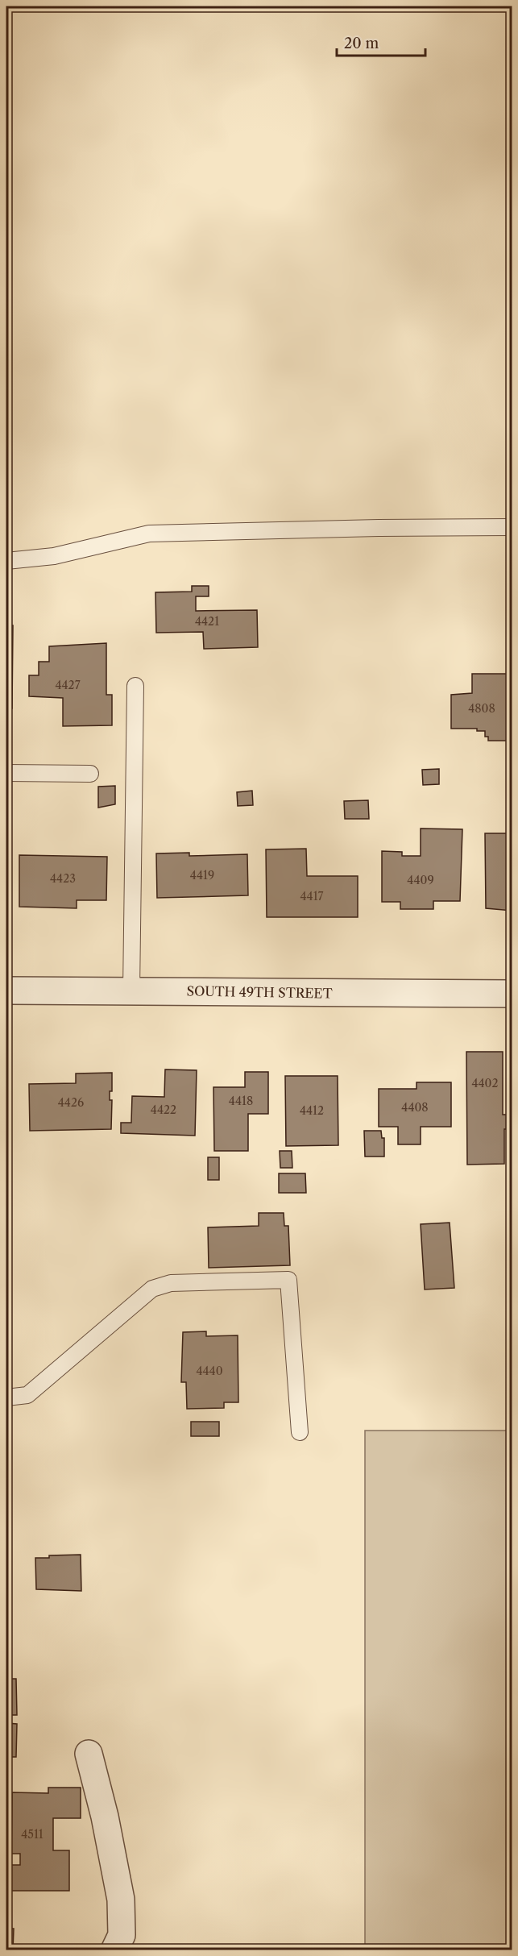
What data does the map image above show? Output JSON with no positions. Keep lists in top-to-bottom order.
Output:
{
  "streets": {
    "street": ["SOUTH 49TH STREET"]
  },
  "house_numbers": [
    "4421",
    "4427",
    "4808",
    "4419",
    "4423",
    "4409",
    "4417",
    "4402",
    "4418",
    "4426",
    "4408",
    "4422",
    "4412",
    "4440",
    "4511"
  ],
  "scale_bar": "20 m"
}
